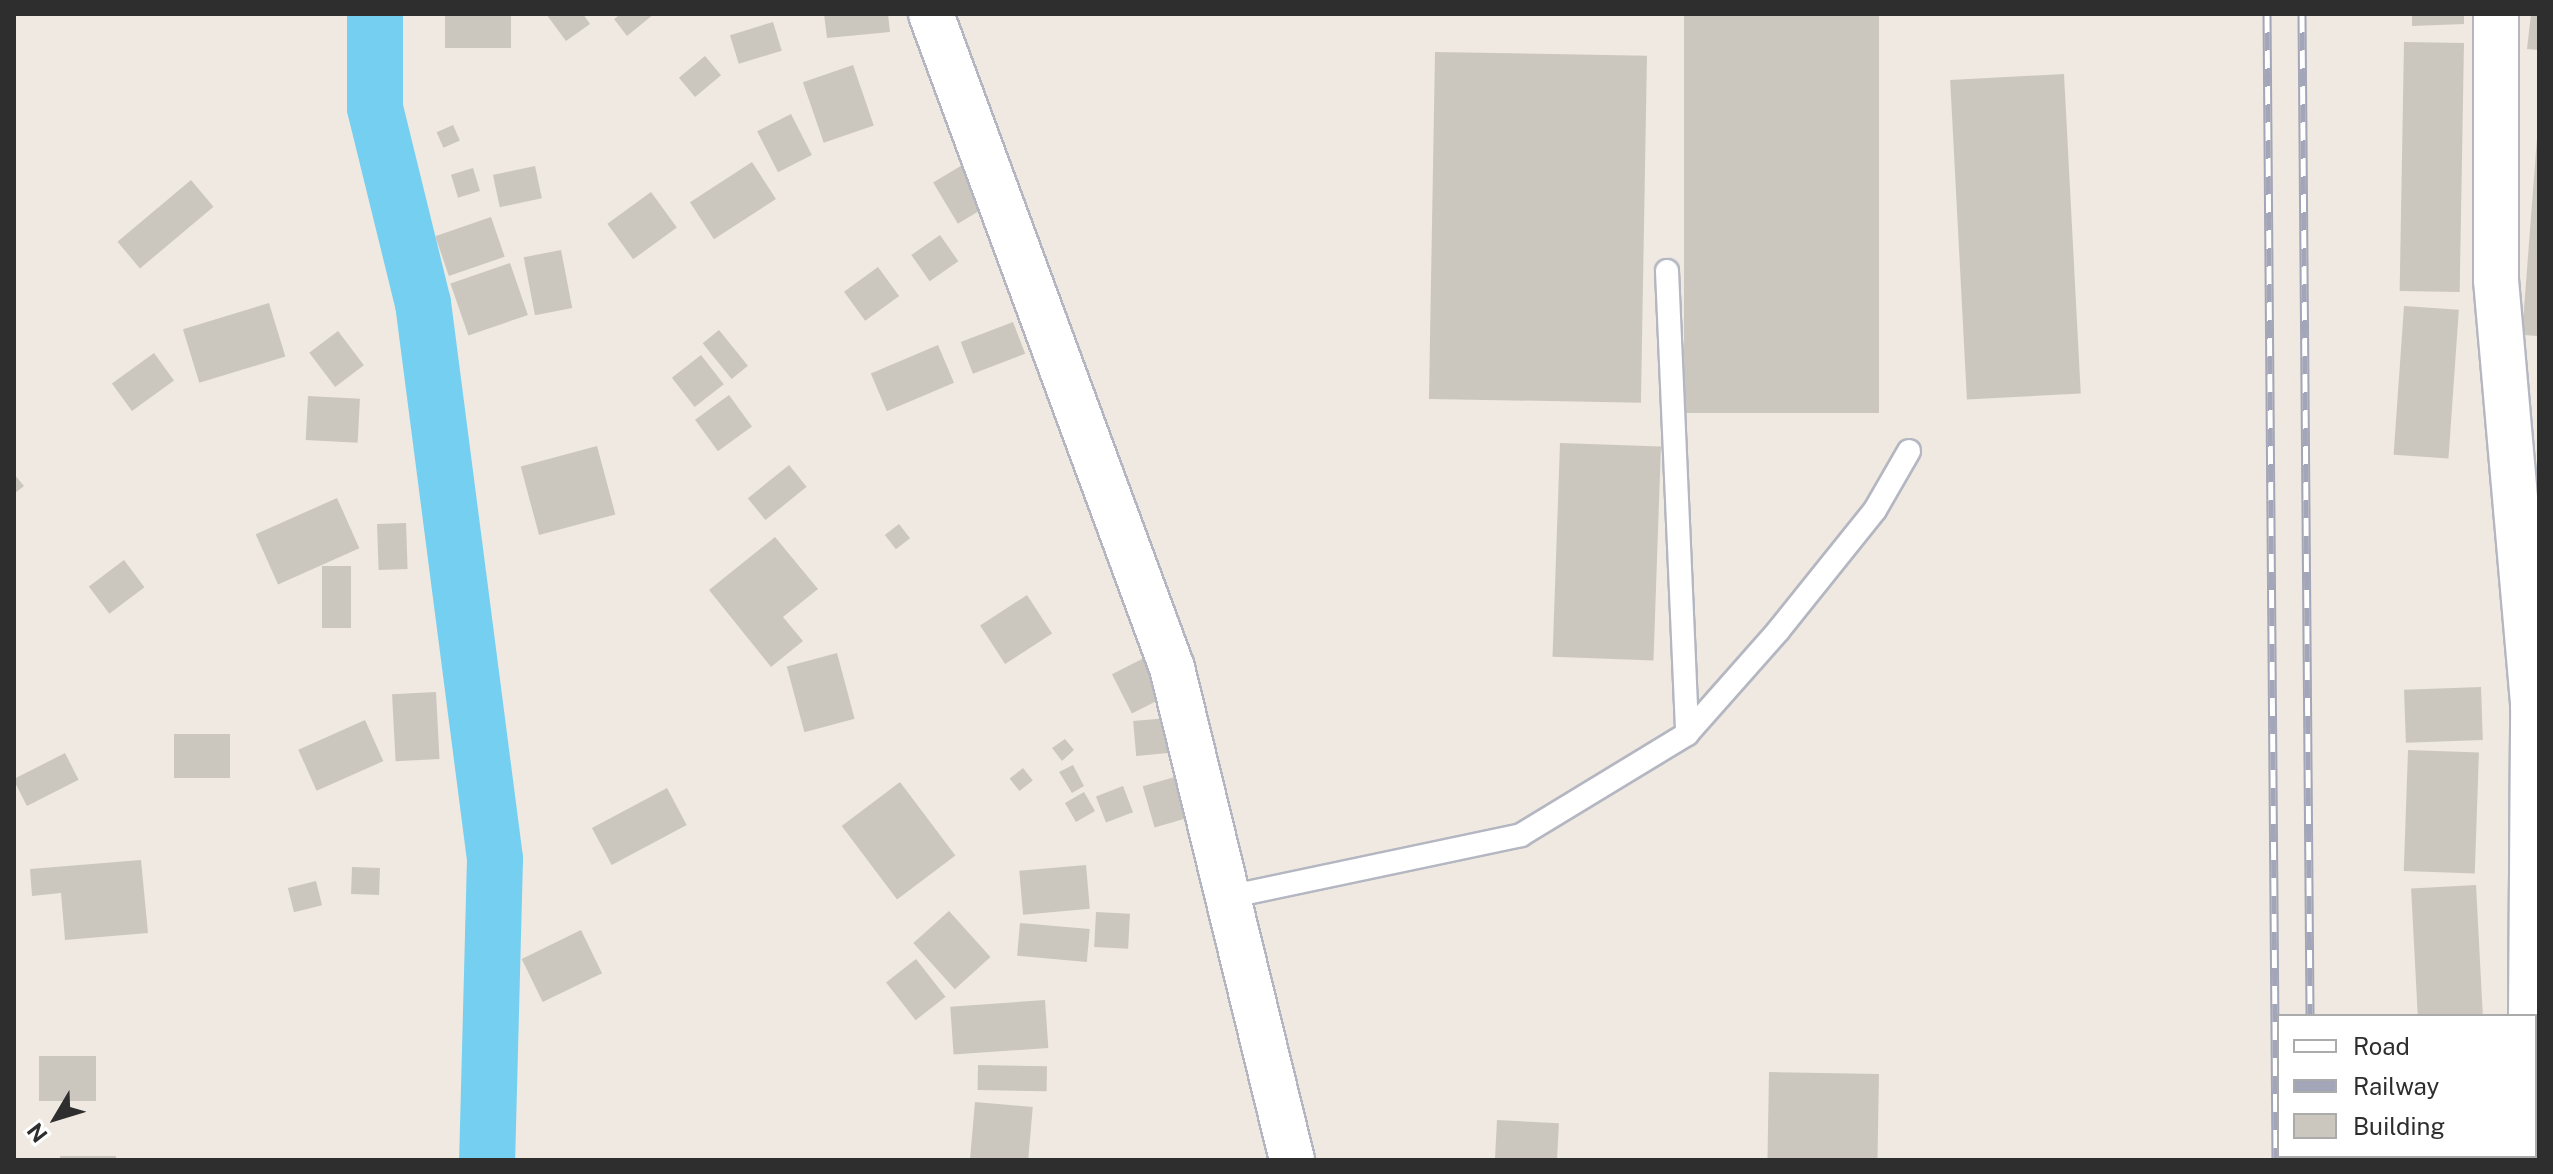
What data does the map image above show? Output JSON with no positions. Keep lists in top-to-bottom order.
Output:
{
  "legend": ["Road", "Railway", "Building"],
  "north": "bottom left"
}
